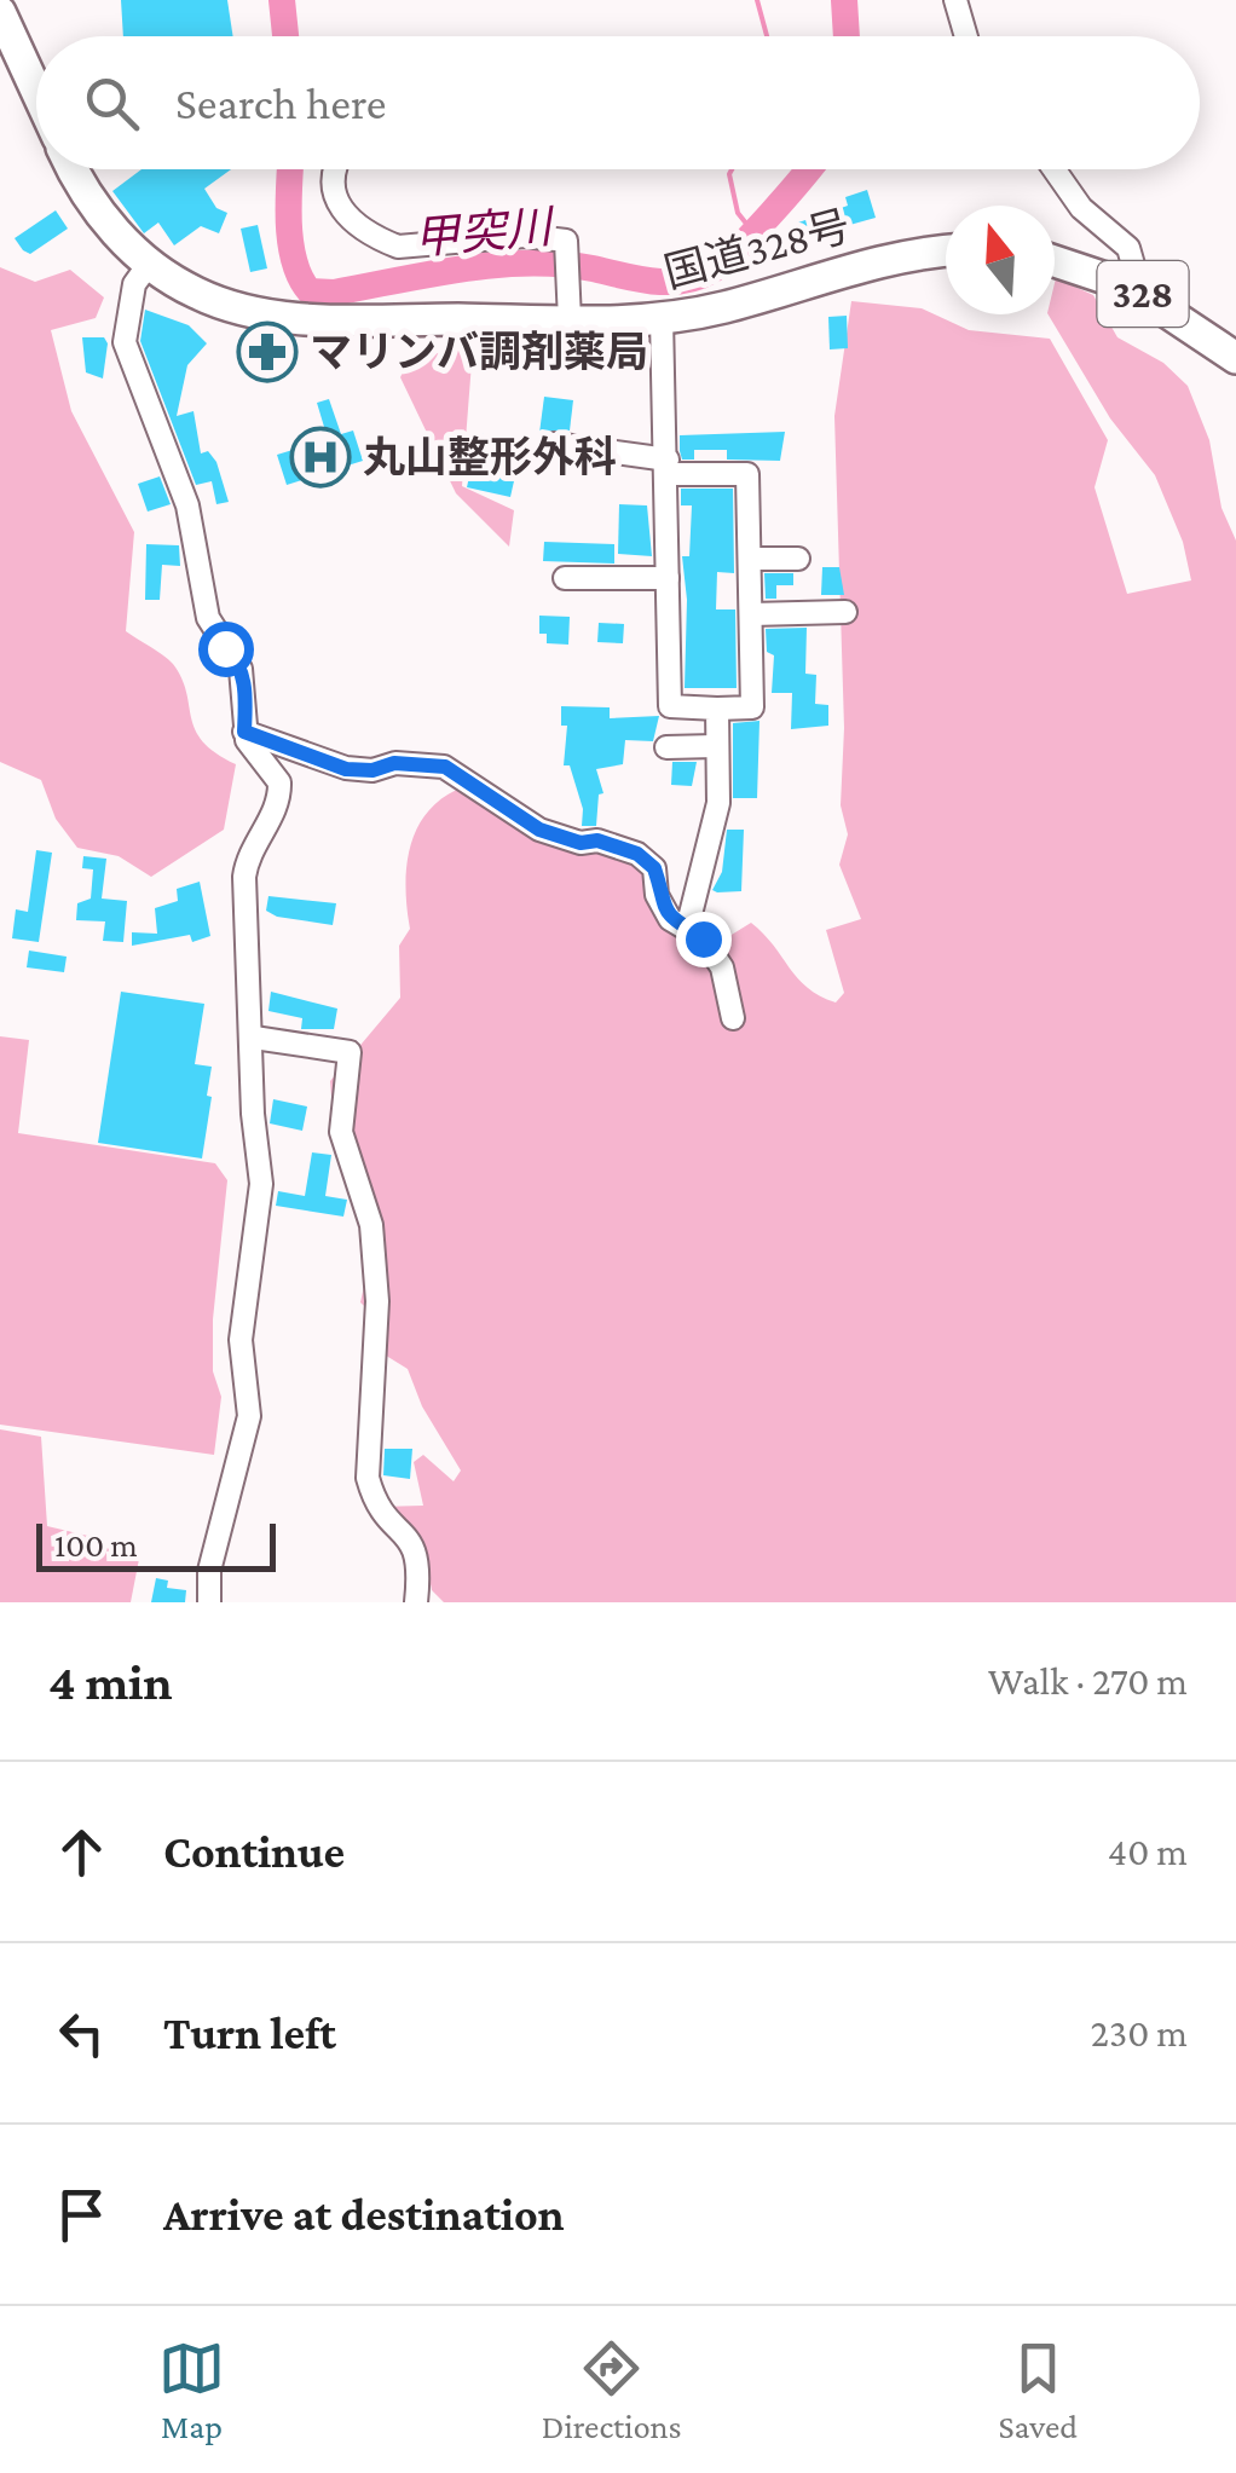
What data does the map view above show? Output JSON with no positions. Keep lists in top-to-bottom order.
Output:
{
  "streets": {
    "highway": ["国道328号", "328"]
  },
  "water": ["甲突川"],
  "places": {
    "pharmacy": ["マリンバ調剤薬局"],
    "hospital": ["丸山整形外科"]
  },
  "scale_bar": "100 m",
  "north": "top",
  "page": {
    "search": "Search here",
    "scale": "100 m",
    "heading": ["4 min", "Walk · 270 m"],
    "list": [
      ["Continue", "40 m"],
      ["Turn left", "230 m"],
      "Arrive at destination"
    ],
    "nav": ["Map", "Directions", "Saved"]
  }
}
